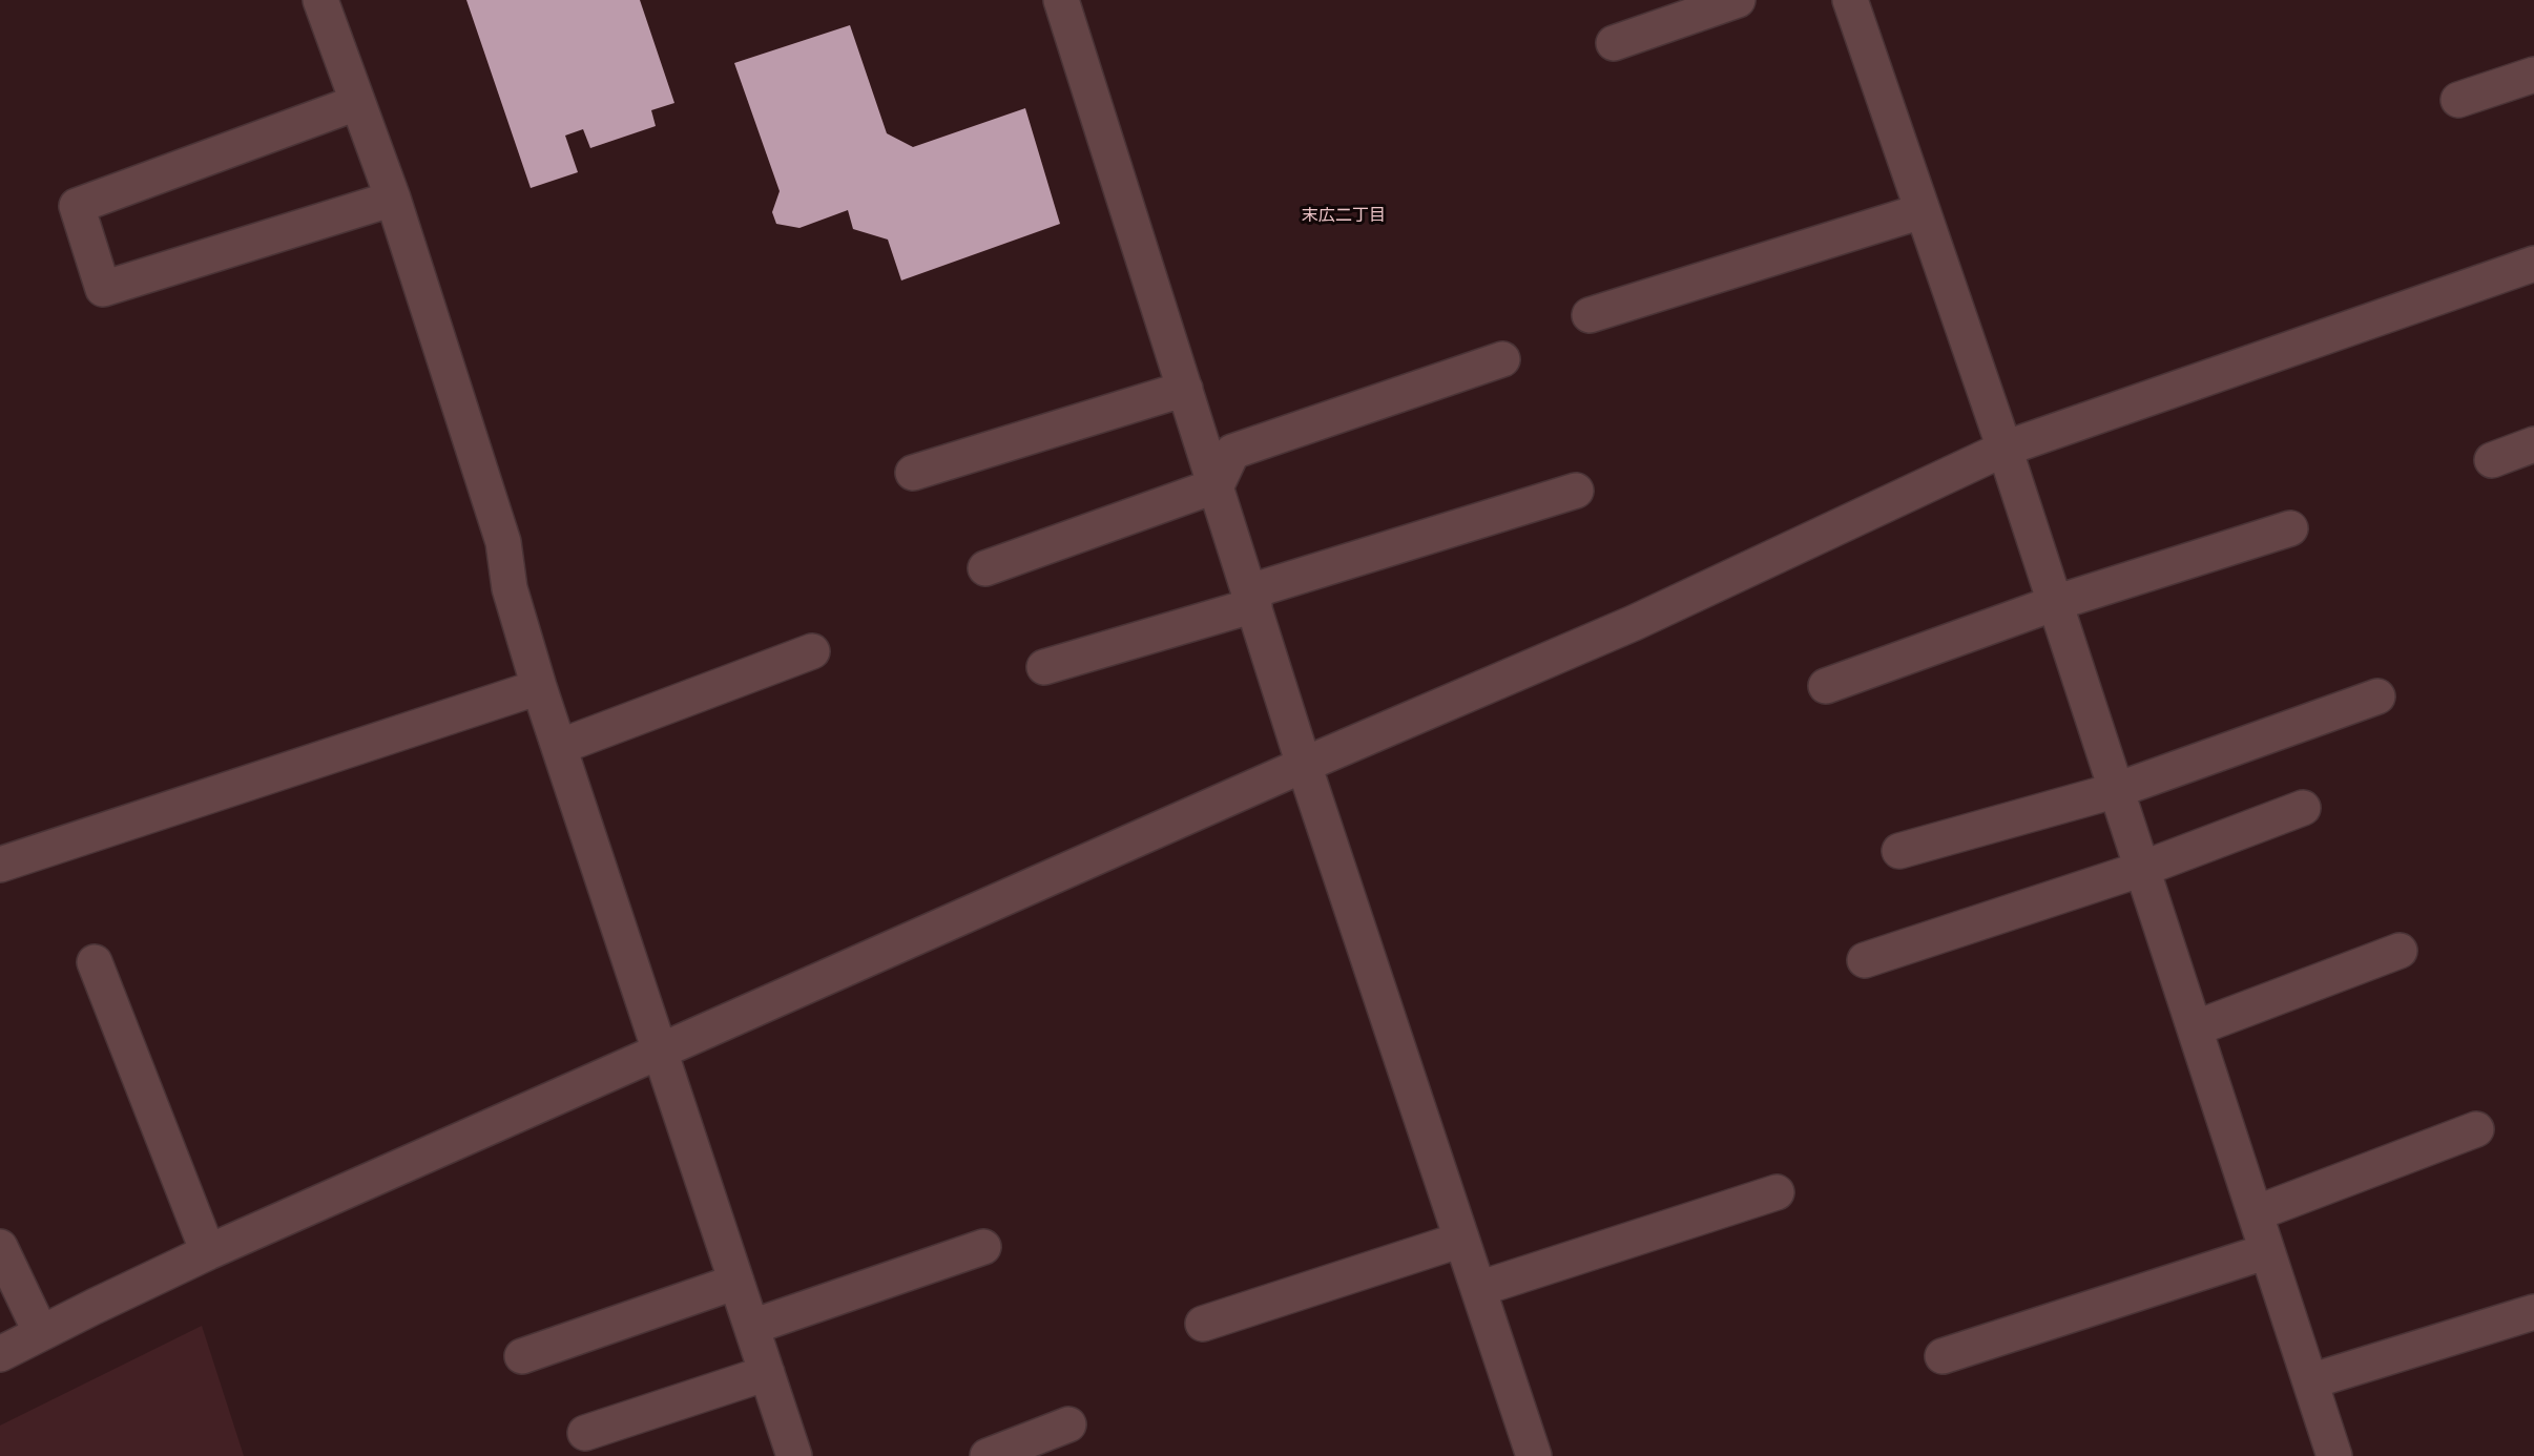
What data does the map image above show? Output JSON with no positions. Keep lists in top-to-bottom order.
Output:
{
  "districts": ["末広二丁目"]
}
